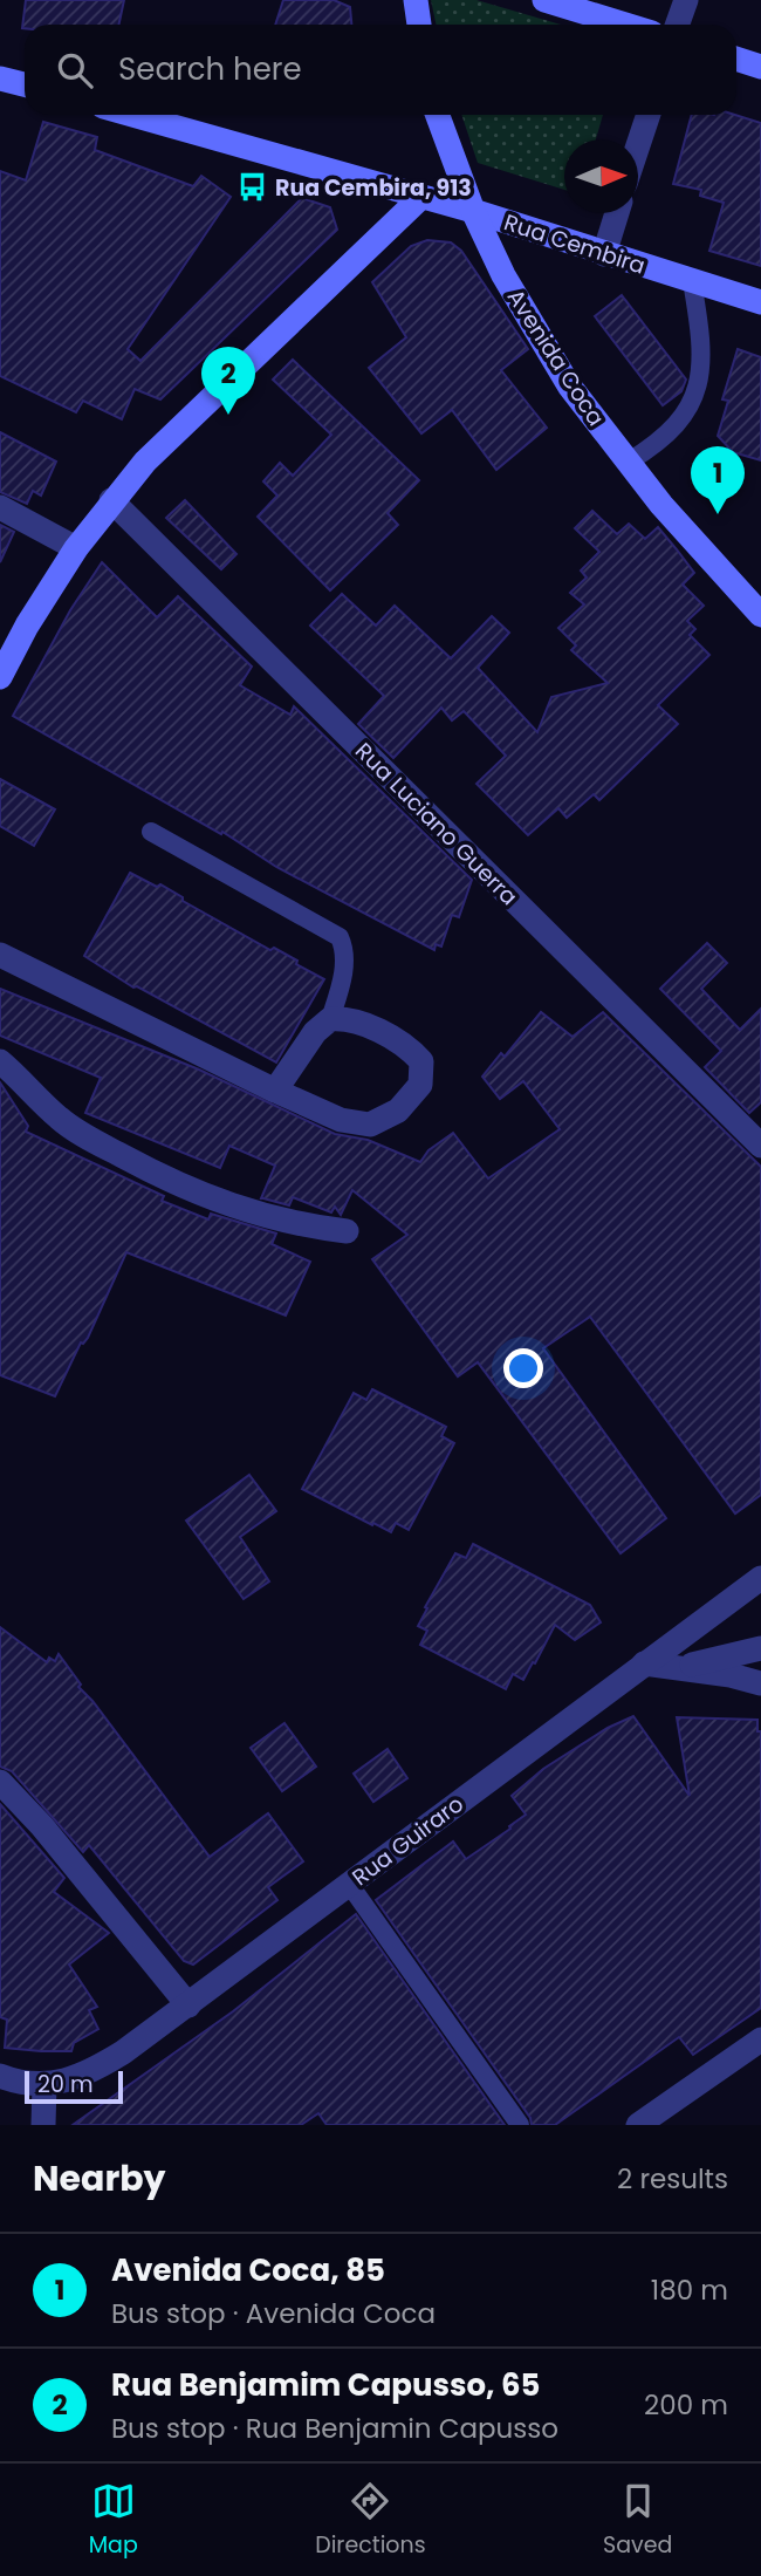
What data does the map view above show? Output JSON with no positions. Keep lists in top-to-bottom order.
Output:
{
  "streets": {
    "street": [
      "Rua Cembira",
      "Avenida Coca",
      "Rua Luciano Guerra",
      "Rua Guiraro"
    ]
  },
  "crossings": [
    ["Rua Cembira", "Avenida Coca"]
  ],
  "places": {
    "bus stop": ["Rua Cembira, 913"]
  },
  "scale_bar": "20 m",
  "north": "right",
  "page": {
    "search": "Search here",
    "pins": ["2", "1"],
    "scale": "20 m",
    "heading": ["Nearby", "2 results"],
    "list": [
      {
        "mark": "1",
        "name": "Avenida Coca, 85",
        "note": "Bus stop · Avenida Coca",
        "value": "180 m"
      },
      {
        "mark": "2",
        "name": "Rua Benjamim Capusso, 65",
        "note": "Bus stop · Rua Benjamin Capusso",
        "value": "200 m"
      }
    ],
    "nav": ["Map", "Directions", "Saved"]
  }
}
